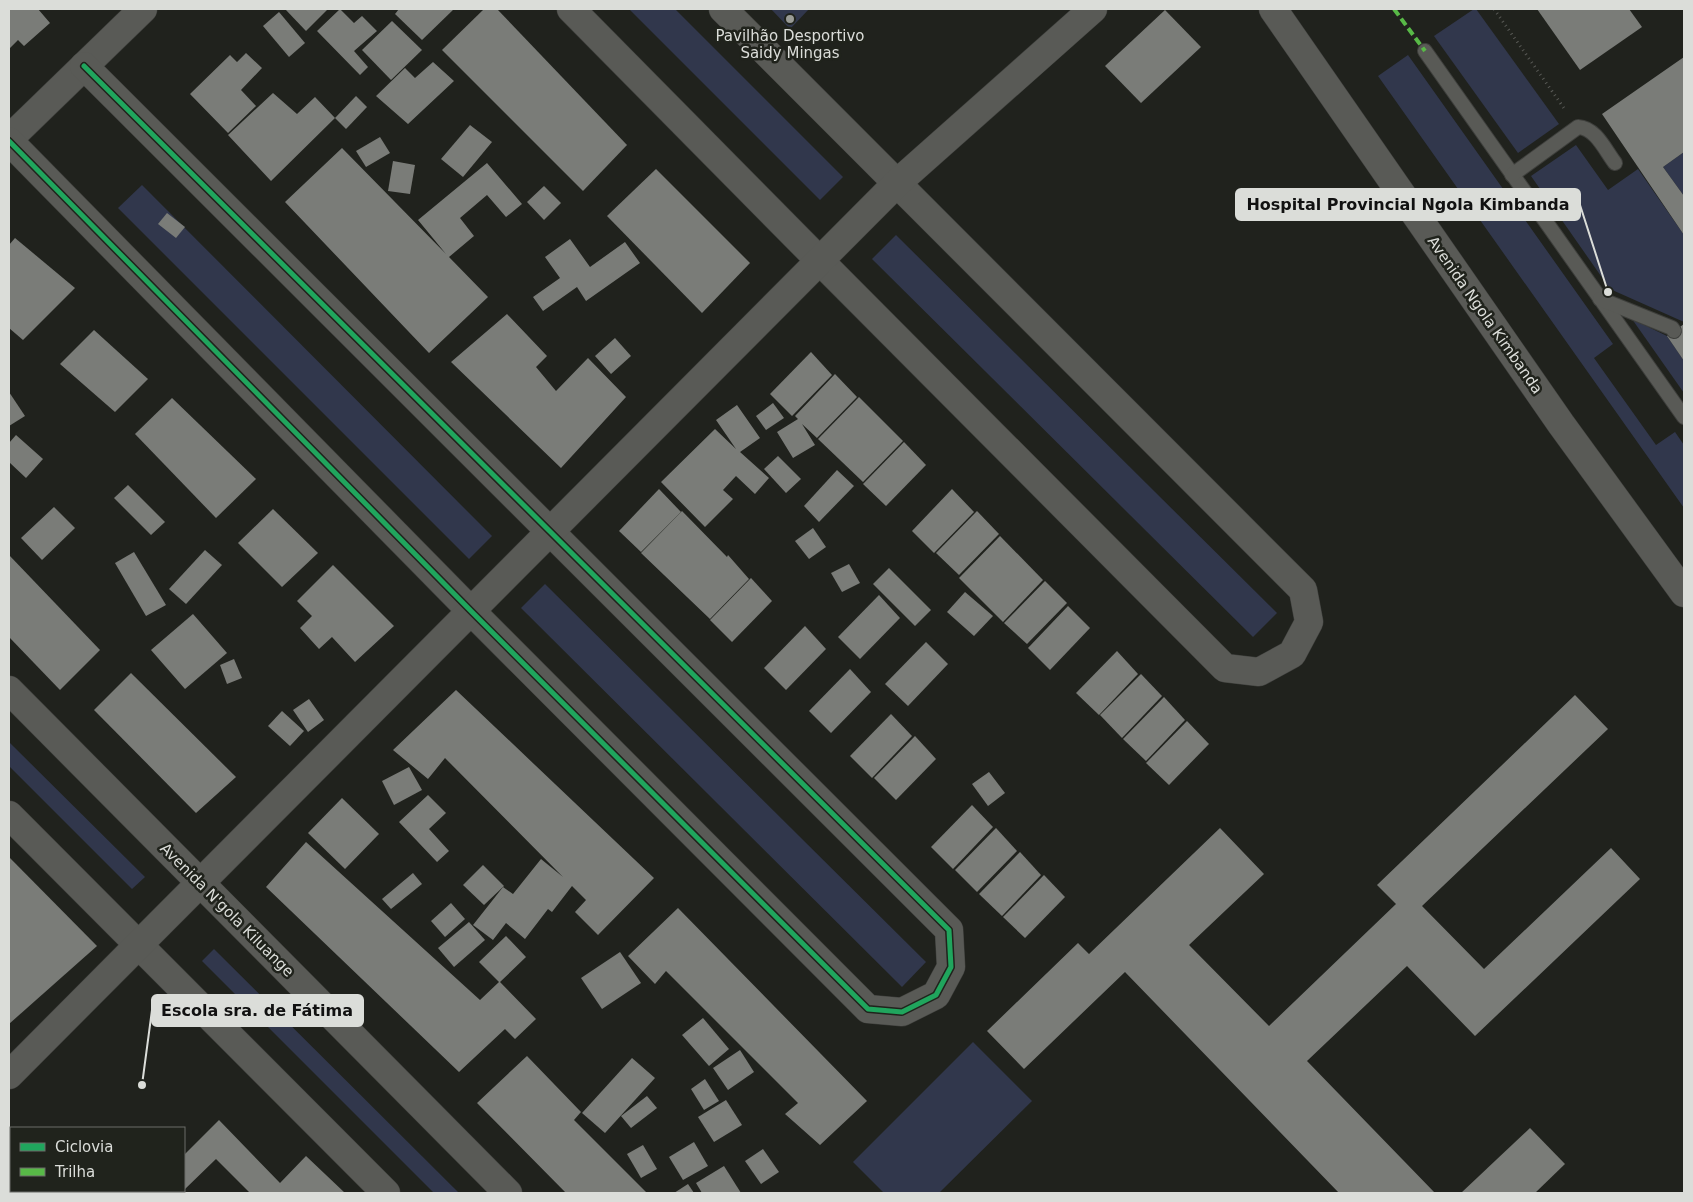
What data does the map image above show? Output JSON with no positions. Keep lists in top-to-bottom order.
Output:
{
  "streets": {
    "street": ["Avenida Ngola Kimbanda", "Avenida N'gola Kiluange"]
  },
  "places": ["Pavilhão Desportivo Saidy Mingas", "Hospital Provincial Ngola Kimbanda", "Escola sra. de Fátima"],
  "legend": ["Ciclovia", "Trilha"]
}
